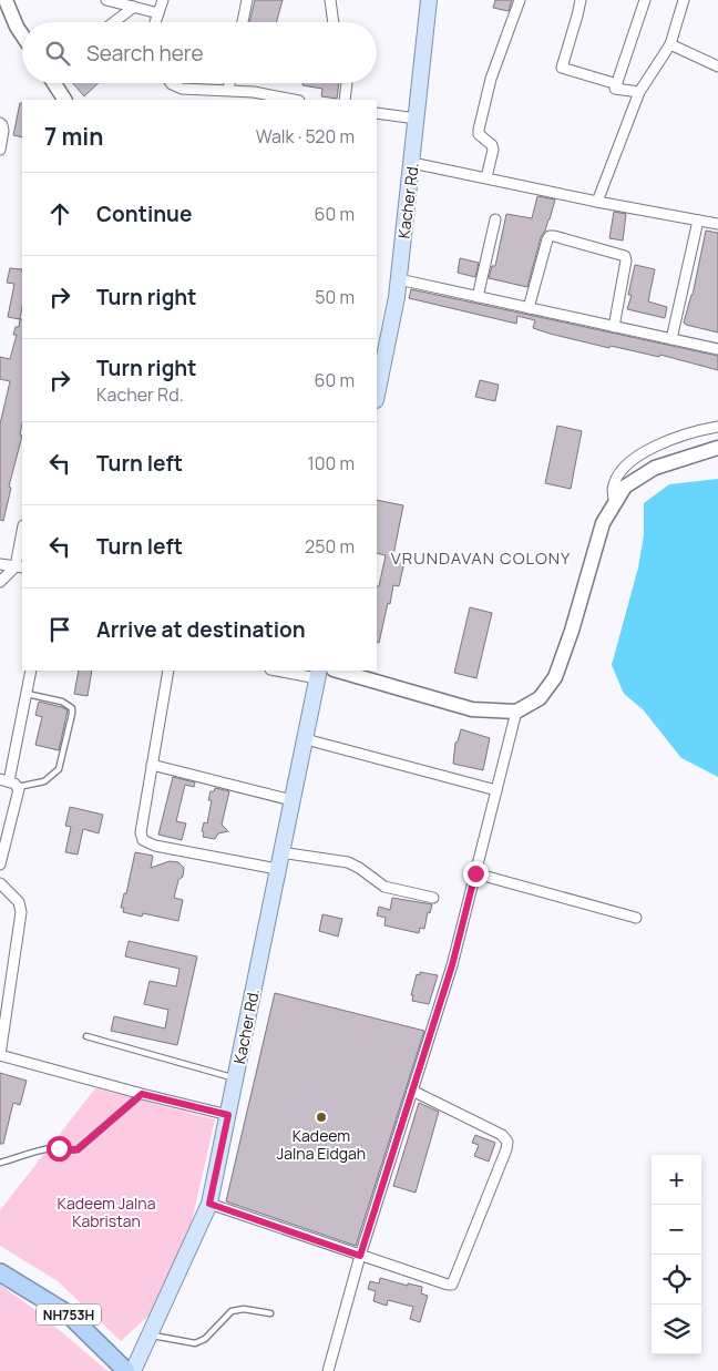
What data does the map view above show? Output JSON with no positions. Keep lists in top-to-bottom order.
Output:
{
  "streets": {
    "highway": ["NH753H"],
    "main road": ["Kacher Rd."]
  },
  "districts": ["VRUNDAVAN COLONY"],
  "parks": ["Kadeem Jalna Kabristan"],
  "places": ["Kadeem Jalna Eidgah"],
  "page": {
    "search": "Search here",
    "heading": ["7 min", "Walk · 520 m"],
    "list": [
      ["Continue", "60 m"],
      ["Turn right", "50 m"],
      ["Turn right", "Kacher Rd.", "60 m"],
      ["Turn left", "100 m"],
      ["Turn left", "250 m"],
      "Arrive at destination"
    ],
    "map_buttons": ["+", "−"]
  }
}
